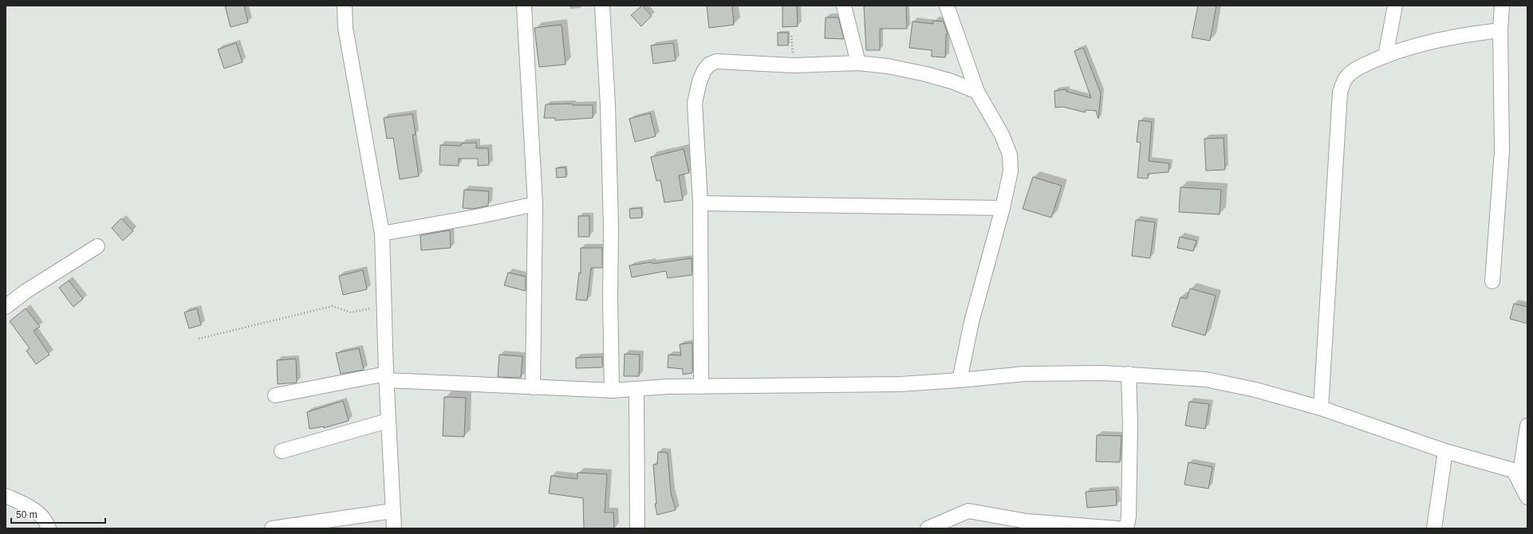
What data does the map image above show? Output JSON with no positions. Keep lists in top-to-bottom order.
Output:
{
  "scale_bar": "50 m"
}
